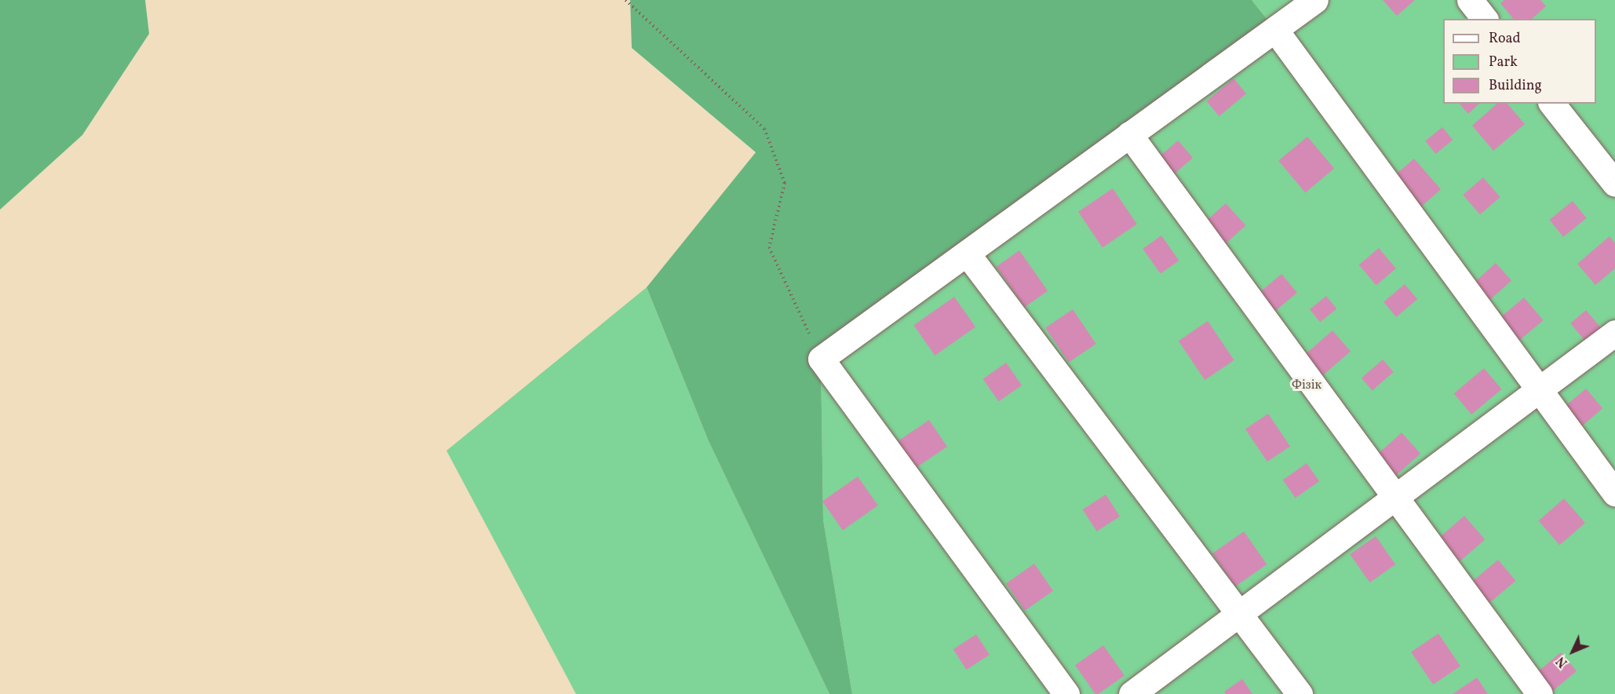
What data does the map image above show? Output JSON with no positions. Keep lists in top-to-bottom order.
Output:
{
  "parks": ["Фізік"],
  "legend": ["Road", "Park", "Building"],
  "north": "bottom left"
}
